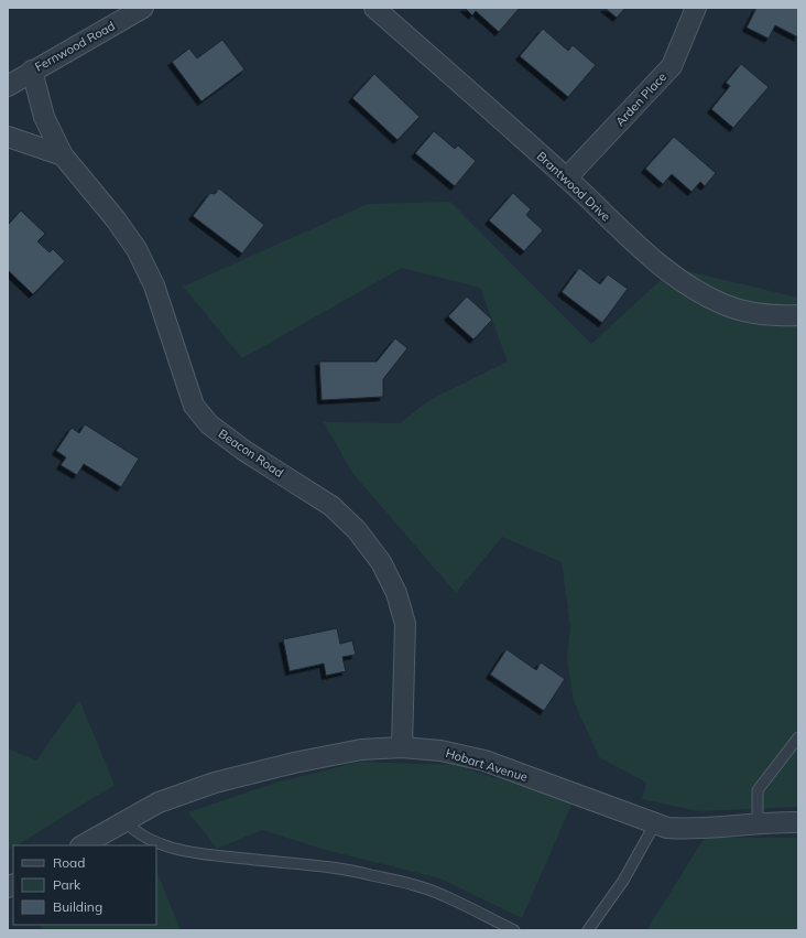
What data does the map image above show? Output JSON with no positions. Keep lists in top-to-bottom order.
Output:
{
  "streets": {
    "street": [
      "Fernwood Road",
      "Arden Place",
      "Brantwood Drive",
      "Beacon Road",
      "Hobart Avenue"
    ]
  },
  "crossings": [
    ["Fernwood Road", "Beacon Road"],
    ["Arden Place", "Brantwood Drive"],
    ["Beacon Road", "Hobart Avenue"]
  ],
  "legend": ["Road", "Park", "Building"]
}
